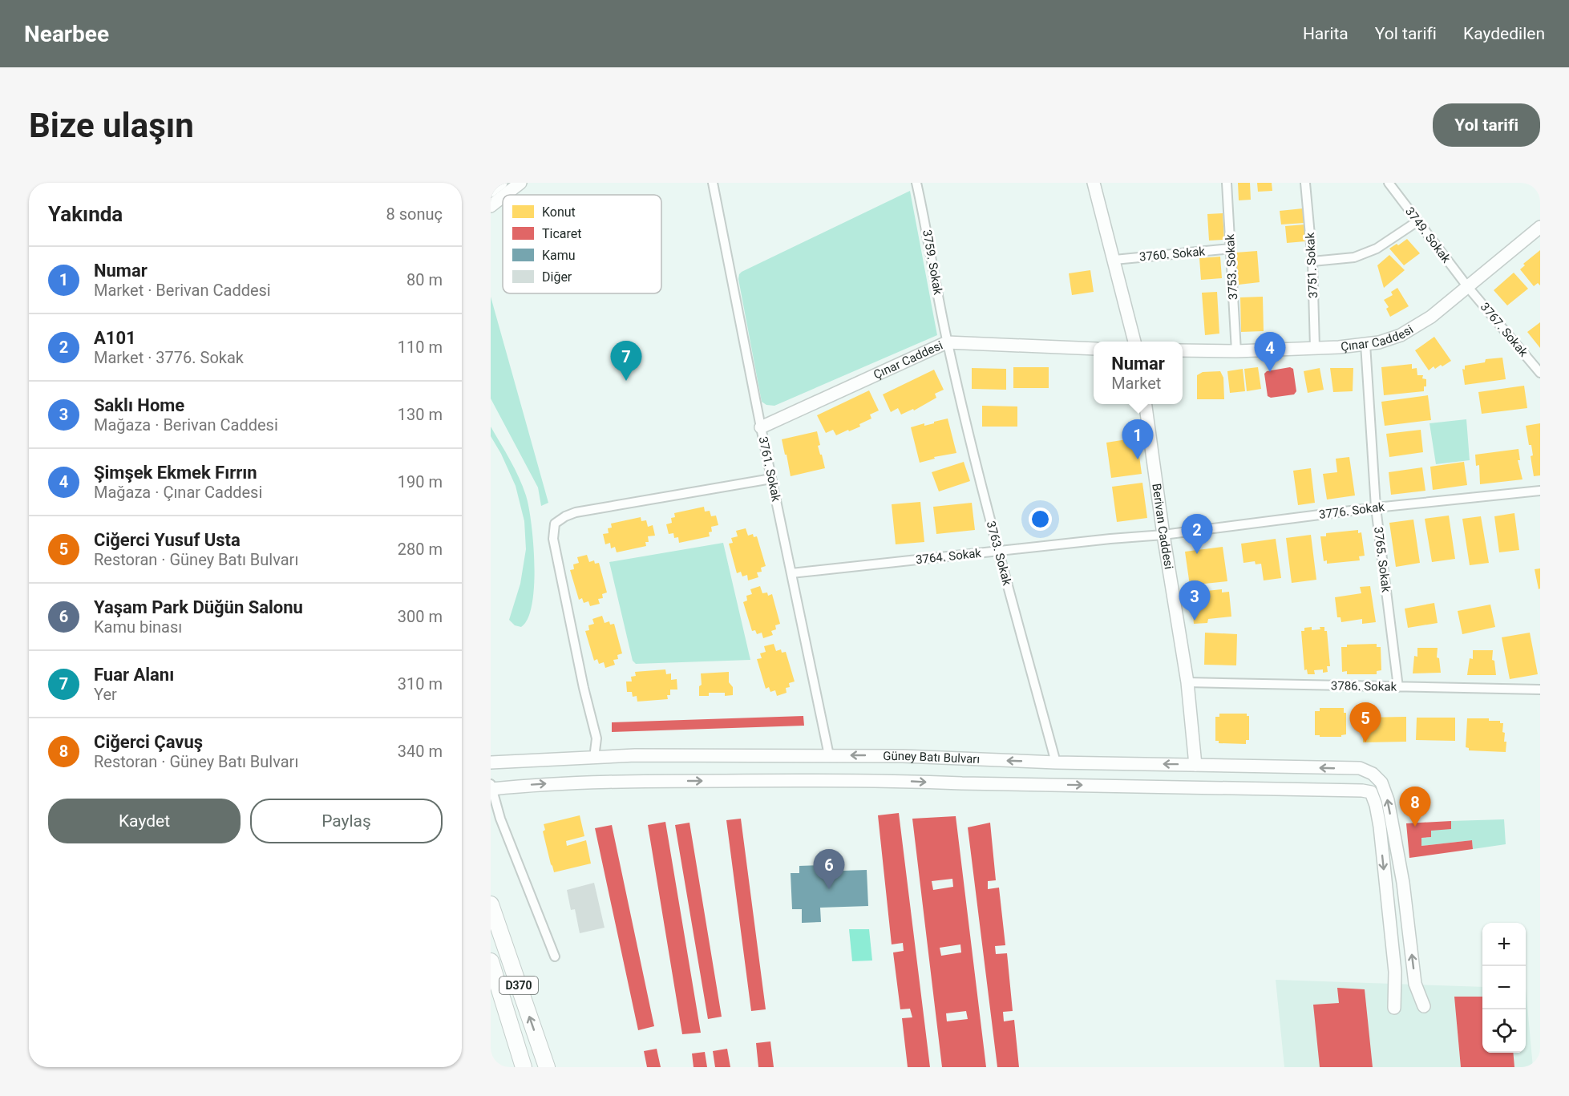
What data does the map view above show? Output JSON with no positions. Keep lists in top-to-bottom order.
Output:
{
  "streets": {
    "highway": ["D370"],
    "street": [
      "3749. Sokak",
      "3760. Sokak",
      "3759. Sokak",
      "3751. Sokak",
      "3753. Sokak",
      "3767. Sokak",
      "Çınar Caddesi",
      "3761. Sokak",
      "3776. Sokak",
      "Berivan Caddesi",
      "3763. Sokak",
      "3764. Sokak",
      "3765. Sokak",
      "3786. Sokak",
      "Güney Batı Bulvarı"
    ]
  },
  "crossings": [
    ["3749. Sokak", "3767. Sokak"],
    ["3749. Sokak", "Çınar Caddesi"],
    ["3760. Sokak", "3753. Sokak"],
    ["3759. Sokak", "Çınar Caddesi"],
    ["3759. Sokak", "3763. Sokak"],
    ["3751. Sokak", "Çınar Caddesi"],
    ["3753. Sokak", "Çınar Caddesi"],
    ["3767. Sokak", "Çınar Caddesi"],
    ["Çınar Caddesi", "3761. Sokak"],
    ["Çınar Caddesi", "3763. Sokak"],
    ["Çınar Caddesi", "3765. Sokak"],
    ["3761. Sokak", "3764. Sokak"],
    ["3761. Sokak", "Güney Batı Bulvarı"],
    ["3776. Sokak", "Berivan Caddesi"],
    ["3776. Sokak", "3764. Sokak"],
    ["3776. Sokak", "3765. Sokak"],
    ["Berivan Caddesi", "3764. Sokak"],
    ["Berivan Caddesi", "3786. Sokak"],
    ["Berivan Caddesi", "Güney Batı Bulvarı"],
    ["3763. Sokak", "3764. Sokak"],
    ["3763. Sokak", "Güney Batı Bulvarı"],
    ["3765. Sokak", "3786. Sokak"]
  ],
  "legend": [
    "Konut",
    "Ticaret",
    "Kamu",
    "Diğer"
  ],
  "page": {
    "header": "Nearbee",
    "nav": ["Harita", "Yol tarifi", "Kaydedilen"],
    "buttons": [
      "Yol tarifi",
      ["Kaydet", "Paylaş"]
    ],
    "title": "Bize ulaşın",
    "heading": ["Yakında", "8 sonuç"],
    "list": [
      {
        "mark": "1",
        "name": "Numar",
        "note": "Market · Berivan Caddesi",
        "value": "80 m"
      },
      {
        "mark": "2",
        "name": "A101",
        "note": "Market · 3776. Sokak",
        "value": "110 m"
      },
      {
        "mark": "3",
        "name": "Saklı Home",
        "note": "Mağaza · Berivan Caddesi",
        "value": "130 m"
      },
      {
        "mark": "4",
        "name": "Şimşek Ekmek Fırrın",
        "note": "Mağaza · Çınar Caddesi",
        "value": "190 m"
      },
      {
        "mark": "5",
        "name": "Ciğerci Yusuf Usta",
        "note": "Restoran · Güney Batı Bulvarı",
        "value": "280 m"
      },
      {
        "mark": "6",
        "name": "Yaşam Park Düğün Salonu",
        "note": "Kamu binası",
        "value": "300 m"
      },
      {
        "mark": "7",
        "name": "Fuar Alanı",
        "note": "Yer",
        "value": "310 m"
      },
      {
        "mark": "8",
        "name": "Ciğerci Çavuş",
        "note": "Restoran · Güney Batı Bulvarı",
        "value": "340 m"
      }
    ],
    "pins": [
      "4",
      "7",
      "1",
      "2",
      "3",
      "5",
      "8",
      "6"
    ],
    "popup": ["Numar", "Market"],
    "map_buttons": ["+", "−"]
  }
}
